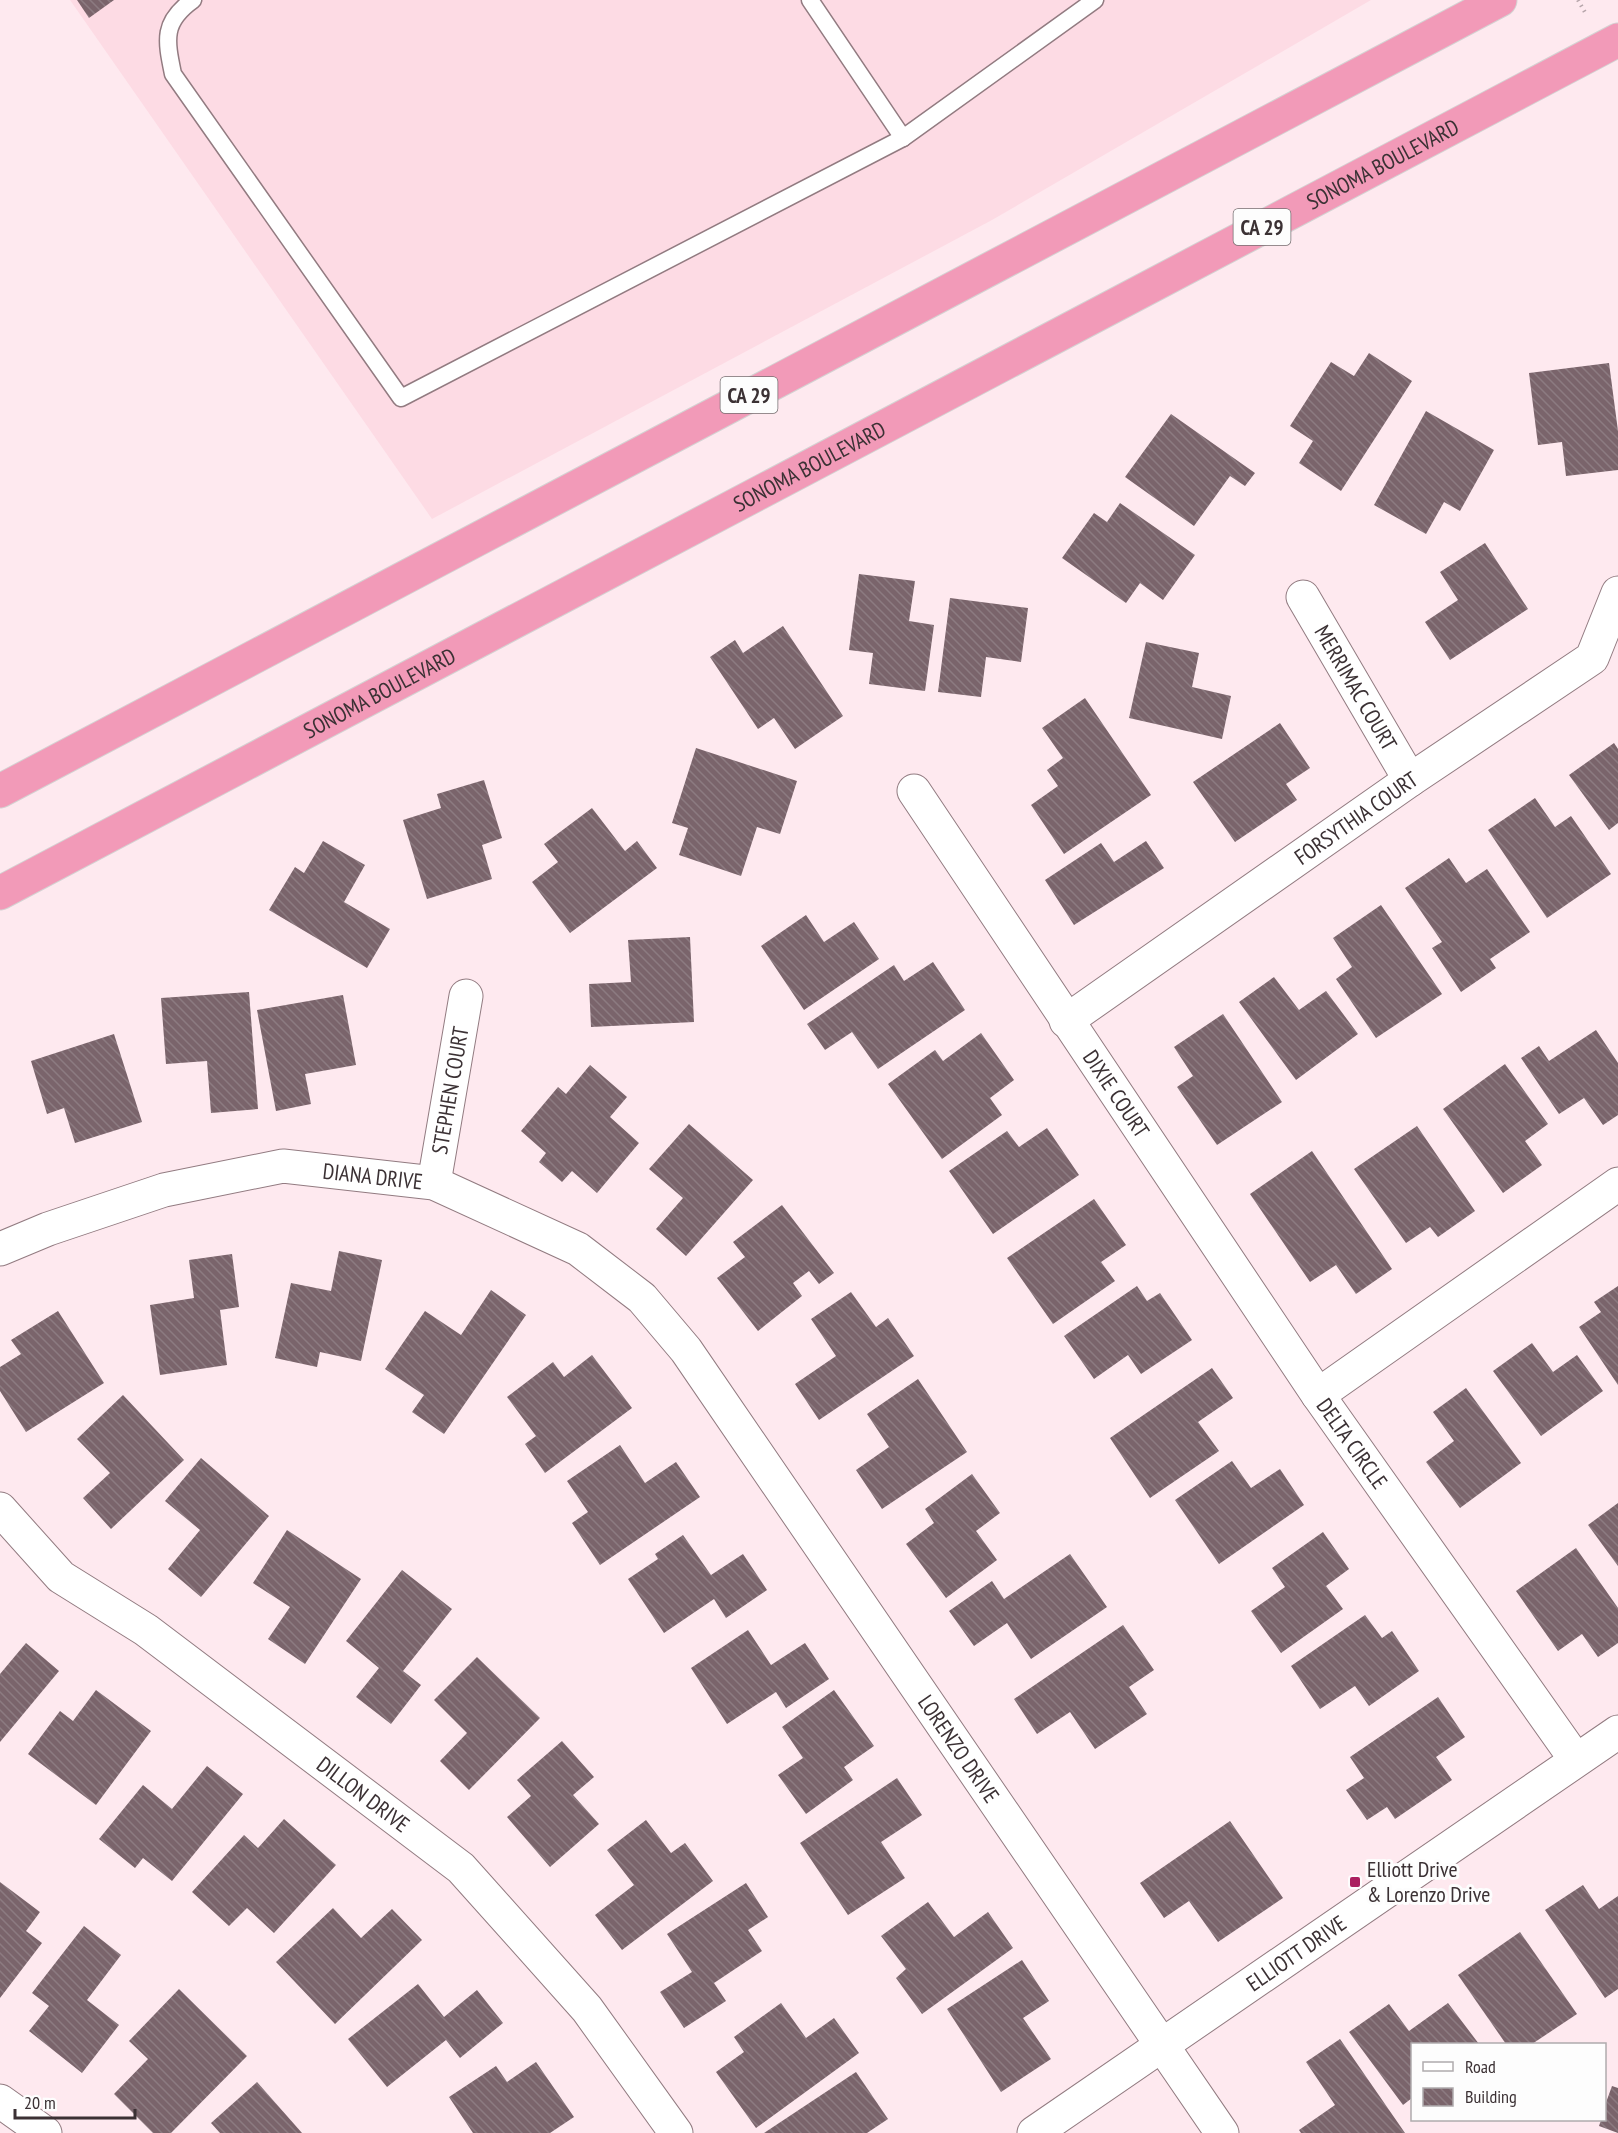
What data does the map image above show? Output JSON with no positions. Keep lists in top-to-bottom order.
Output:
{
  "streets": {
    "highway": ["SONOMA BOULEVARD", "CA 29"],
    "street": [
      "MERRIMAC COURT",
      "FORSYTHIA COURT",
      "STEPHEN COURT",
      "DIXIE COURT",
      "DIANA DRIVE",
      "DELTA CIRCLE",
      "LORENZO DRIVE",
      "DILLON DRIVE",
      "ELLIOTT DRIVE"
    ]
  },
  "crossings": [
    ["MERRIMAC COURT", "FORSYTHIA COURT"],
    ["FORSYTHIA COURT", "DIXIE COURT"],
    ["STEPHEN COURT", "DIANA DRIVE"],
    ["DIXIE COURT", "DELTA CIRCLE"],
    ["DIANA DRIVE", "LORENZO DRIVE"],
    ["DELTA CIRCLE", "ELLIOTT DRIVE"],
    ["LORENZO DRIVE", "ELLIOTT DRIVE"]
  ],
  "places": {
    "transit": ["Elliott Drive & Lorenzo Drive"]
  },
  "legend": ["Road", "Building"],
  "scale_bar": "20 m"
}
